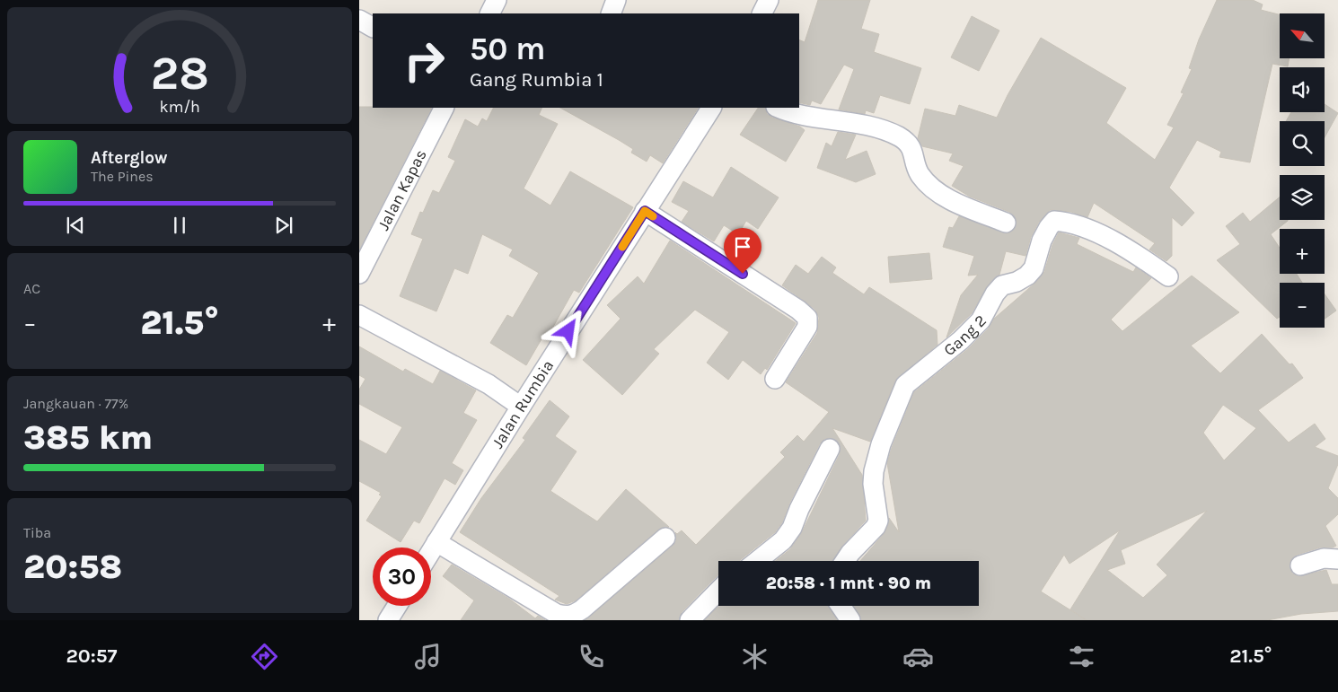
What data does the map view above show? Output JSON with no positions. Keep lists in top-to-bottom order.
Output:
{
  "streets": {
    "street": ["Jalan Kapas", "Gang 2", "Jalan Rumbia"]
  },
  "north": "top left",
  "page": {
    "map_buttons": ["+", "−"],
    "turn": ["50 m", "Gang Rumbia 1"],
    "song": ["Afterglow", "The Pines"],
    "tile": [
      "AC",
      ["Jangkauan · 77%", "385 km"],
      ["Tiba", "20:58"]
    ],
    "heat": ["−", "21.5°", "+"],
    "limit": "30",
    "trip": "20:58 · 1 mnt · 90 m",
    "tabs": ["20:57", "21.5°"],
    "gauge": ["28", "km/h"]
  }
}
